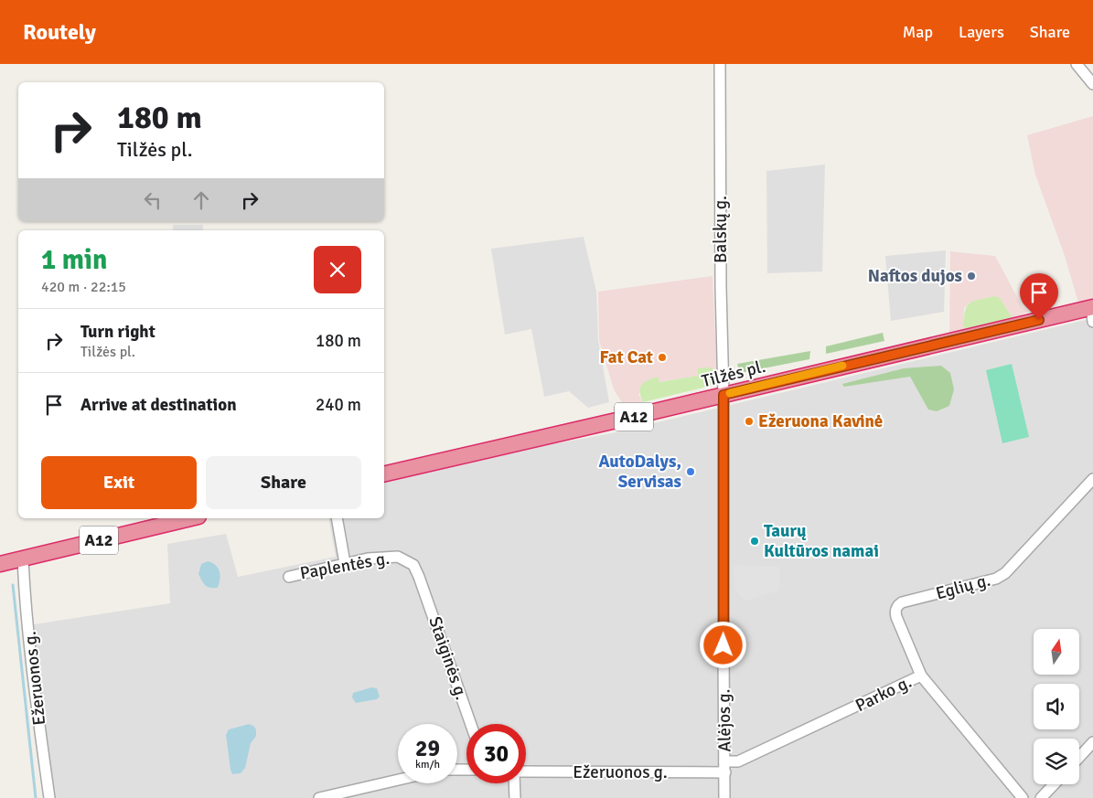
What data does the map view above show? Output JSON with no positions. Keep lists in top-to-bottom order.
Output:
{
  "streets": {
    "highway": ["Tilžės pl.", "A12"],
    "street": [
      "Balskų g.",
      "Paplentės g.",
      "Eglių g.",
      "Staiginės g.",
      "Ežeruonos g.",
      "Parko g.",
      "Alėjos g."
    ]
  },
  "crossings": [
    ["Balskų g.", "Tilžės pl."],
    ["Balskų g.", "Alėjos g."],
    ["Tilžės pl.", "Alėjos g."],
    ["A12", "Ežeruonos g."],
    ["Paplentės g.", "Staiginės g."],
    ["Eglių g.", "Parko g."],
    ["Ežeruonos g.", "Parko g."],
    ["Ežeruonos g.", "Alėjos g."],
    ["Parko g.", "Alėjos g."]
  ],
  "places": [
    "Naftos dujos",
    "Fat Cat",
    "Ežeruona Kavinė",
    "AutoDalys, Servisas",
    "Taurų Kultūros namai"
  ],
  "north": "top",
  "page": {
    "header": "Routely",
    "nav": ["Map", "Layers", "Share"],
    "turn": ["180 m", "Tilžės pl."],
    "heading": ["1 min", "420 m · 22:15"],
    "list": [
      {
        "name": "Turn right",
        "note": "Tilžės pl.",
        "value": "180 m"
      },
      {
        "name": "Arrive at destination",
        "value": "240 m"
      }
    ],
    "buttons": ["Exit", "Share"],
    "speed": "29 km/h",
    "limit": "30"
  }
}
